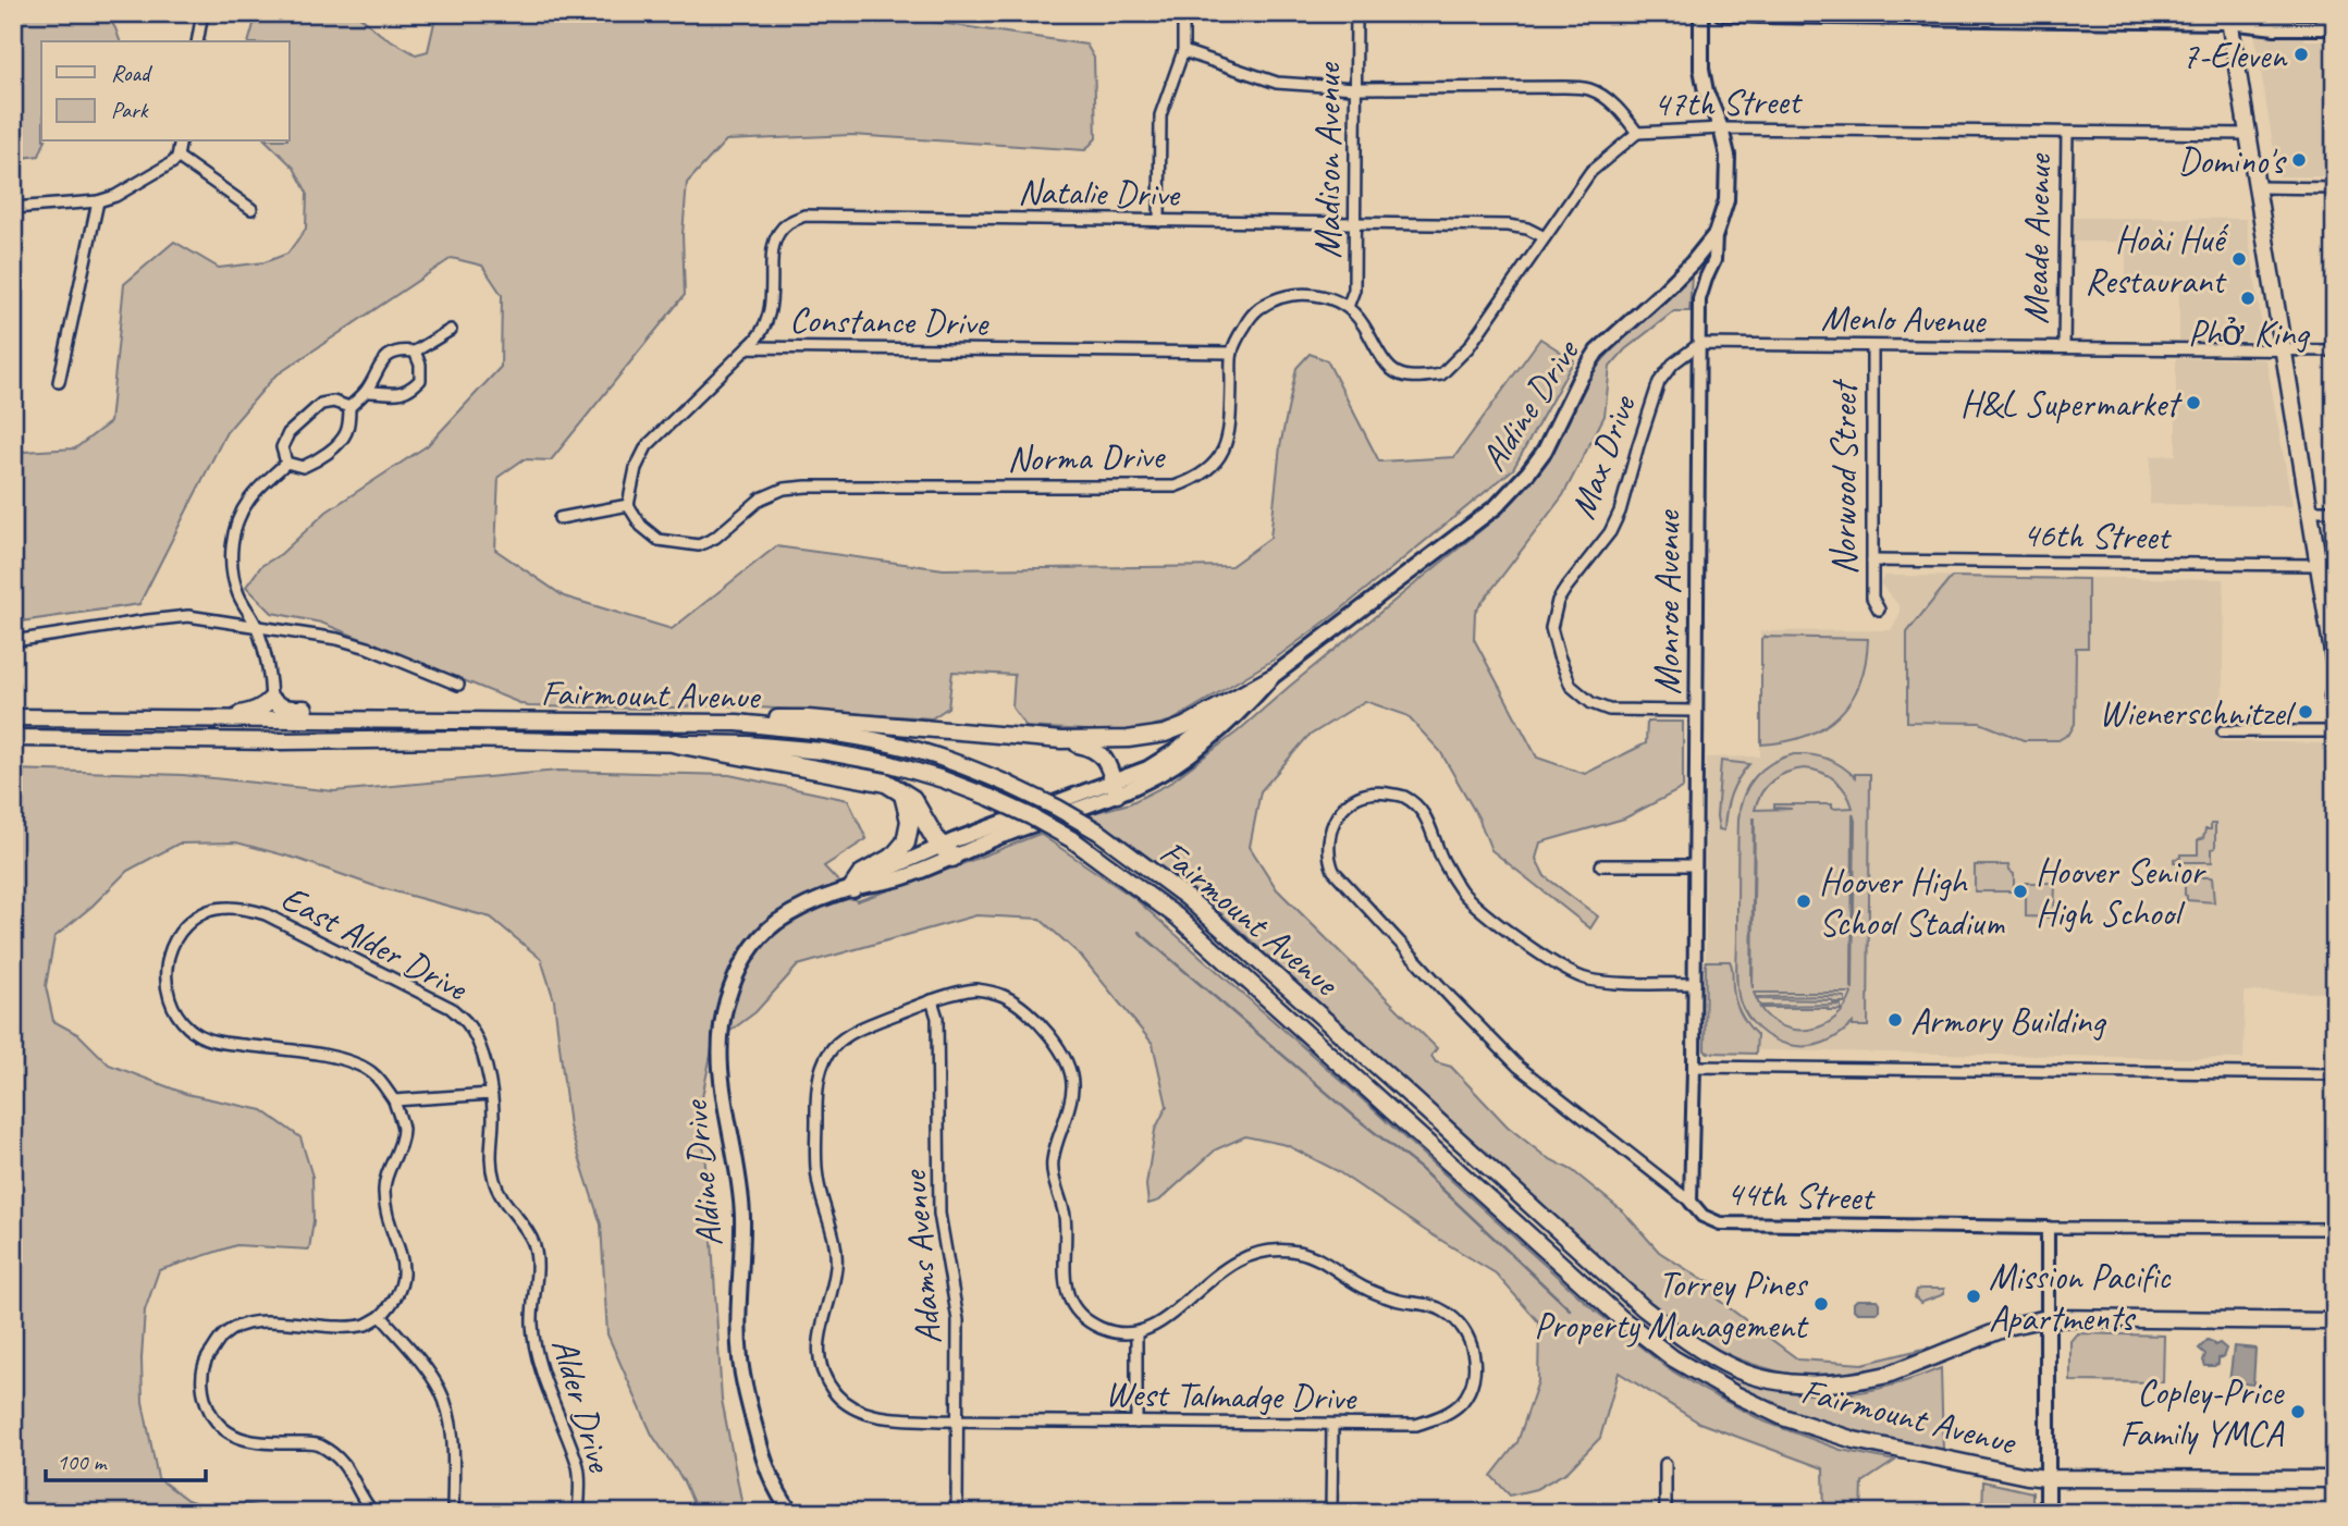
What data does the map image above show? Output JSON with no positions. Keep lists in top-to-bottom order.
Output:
{
  "streets": {
    "main road": ["Aldine Drive", "Monroe Avenue", "Fairmount Avenue"],
    "street": [
      "47th Street",
      "Madison Avenue",
      "Natalie Drive",
      "Meade Avenue",
      "Menlo Avenue",
      "Constance Drive",
      "Norma Drive",
      "Max Drive",
      "Norwood Street",
      "46th Street",
      "East Alder Drive",
      "44th Street",
      "Adams Avenue",
      "West Talmadge Drive",
      "Alder Drive"
    ]
  },
  "crossings": [
    ["47th Street", "Madison Avenue"],
    ["47th Street", "Meade Avenue"],
    ["47th Street", "Monroe Avenue"],
    ["Madison Avenue", "Natalie Drive"],
    ["Madison Avenue", "Norma Drive"],
    ["Natalie Drive", "Constance Drive"],
    ["Meade Avenue", "Menlo Avenue"],
    ["Menlo Avenue", "Max Drive"],
    ["Menlo Avenue", "Norwood Street"],
    ["Menlo Avenue", "Monroe Avenue"],
    ["Constance Drive", "Norma Drive"],
    ["Aldine Drive", "Monroe Avenue"],
    ["Max Drive", "Monroe Avenue"],
    ["Norwood Street", "46th Street"],
    ["Monroe Avenue", "44th Street"],
    ["East Alder Drive", "Alder Drive"],
    ["Adams Avenue", "West Talmadge Drive"]
  ],
  "places": [
    "7-Eleven",
    "Domino's",
    "Hoài Huế Restaurant",
    "Phở King",
    "H&L Supermarket",
    "Wienerschnitzel",
    "Hoover Senior High School",
    "Hoover High School Stadium",
    "Armory Building",
    "Mission Pacific Apartments",
    "Torrey Pines Property Management",
    "Copley-Price Family YMCA"
  ],
  "legend": ["Road", "Park"],
  "scale_bar": "100 m"
}
